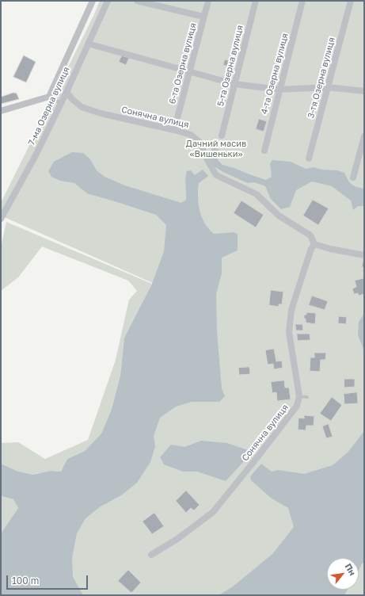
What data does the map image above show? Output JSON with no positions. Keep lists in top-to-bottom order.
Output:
{
  "streets": {
    "street": [
      "6-та Озерна вулиця",
      "5-та Озерна вулиця",
      "4-та Озерна вулиця",
      "3-тя Озерна вулиця",
      "7-ма Озерна вулиця",
      "Сонячна вулиця"
    ]
  },
  "crossings": [
    ["6-та Озерна вулиця", "Сонячна вулиця"],
    ["7-ма Озерна вулиця", "Сонячна вулиця"]
  ],
  "parks": ["Дачний масив «Вишеньки»"],
  "scale_bar": "100 m",
  "north": "top right"
}
